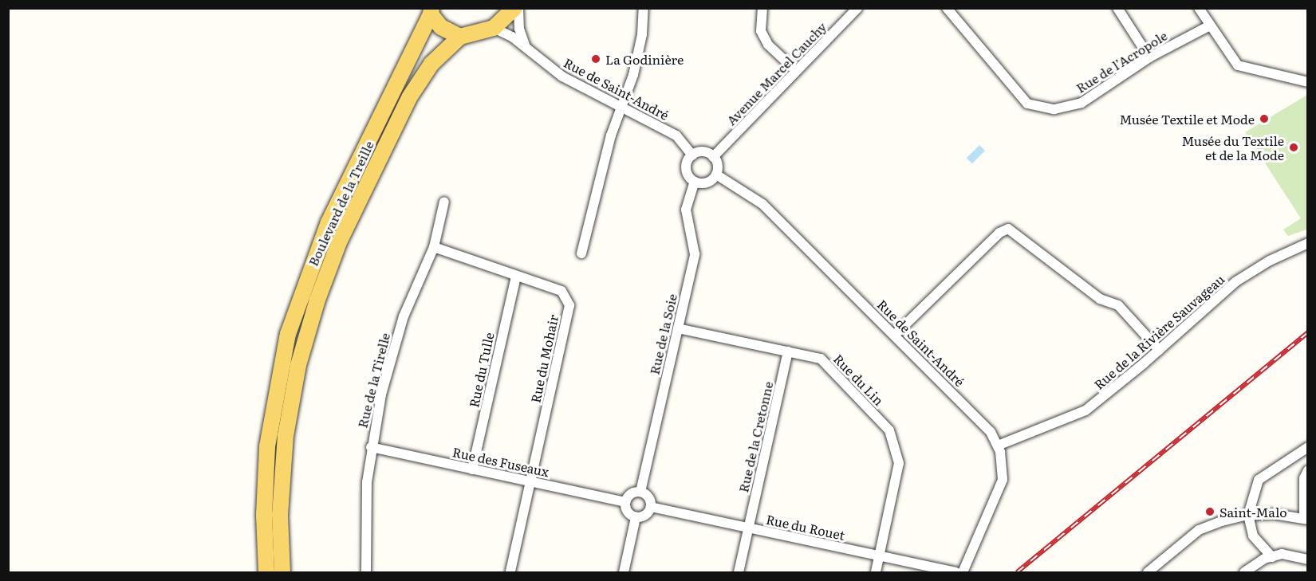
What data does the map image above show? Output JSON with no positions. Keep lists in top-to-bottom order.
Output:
{
  "streets": {
    "main road": ["Boulevard de la Treille"],
    "street": [
      "Rue de l’Acropole",
      "Avenue Marcel Cauchy",
      "Rue de Saint-André",
      "Rue de la Rivière Sauvageau",
      "Rue de la Soie",
      "Rue du Mohair",
      "Rue du Tulle",
      "Rue du Lin",
      "Rue de la Tirelle",
      "Rue de la Cretonne",
      "Rue des Fuseaux",
      "Rue du Rouet"
    ]
  },
  "crossings": [
    ["Avenue Marcel Cauchy", "Rue de Saint-André"],
    ["Avenue Marcel Cauchy", "Rue de la Soie"],
    ["Rue de Saint-André", "Rue de la Rivière Sauvageau"],
    ["Rue de Saint-André", "Rue de la Soie"],
    ["Rue de la Soie", "Rue du Lin"],
    ["Rue de la Soie", "Rue des Fuseaux"],
    ["Rue de la Soie", "Rue du Rouet"],
    ["Rue du Mohair", "Rue du Tulle"],
    ["Rue du Mohair", "Rue de la Tirelle"],
    ["Rue du Mohair", "Rue des Fuseaux"],
    ["Rue du Tulle", "Rue des Fuseaux"],
    ["Rue du Lin", "Rue de la Cretonne"],
    ["Rue du Lin", "Rue du Rouet"],
    ["Rue de la Tirelle", "Rue des Fuseaux"],
    ["Rue de la Cretonne", "Rue du Rouet"],
    ["Rue des Fuseaux", "Rue du Rouet"]
  ],
  "places": [
    "La Godinière",
    "Musée Textile et Mode",
    "Musée du Textile et de la Mode",
    "Saint-Malo"
  ]
}
